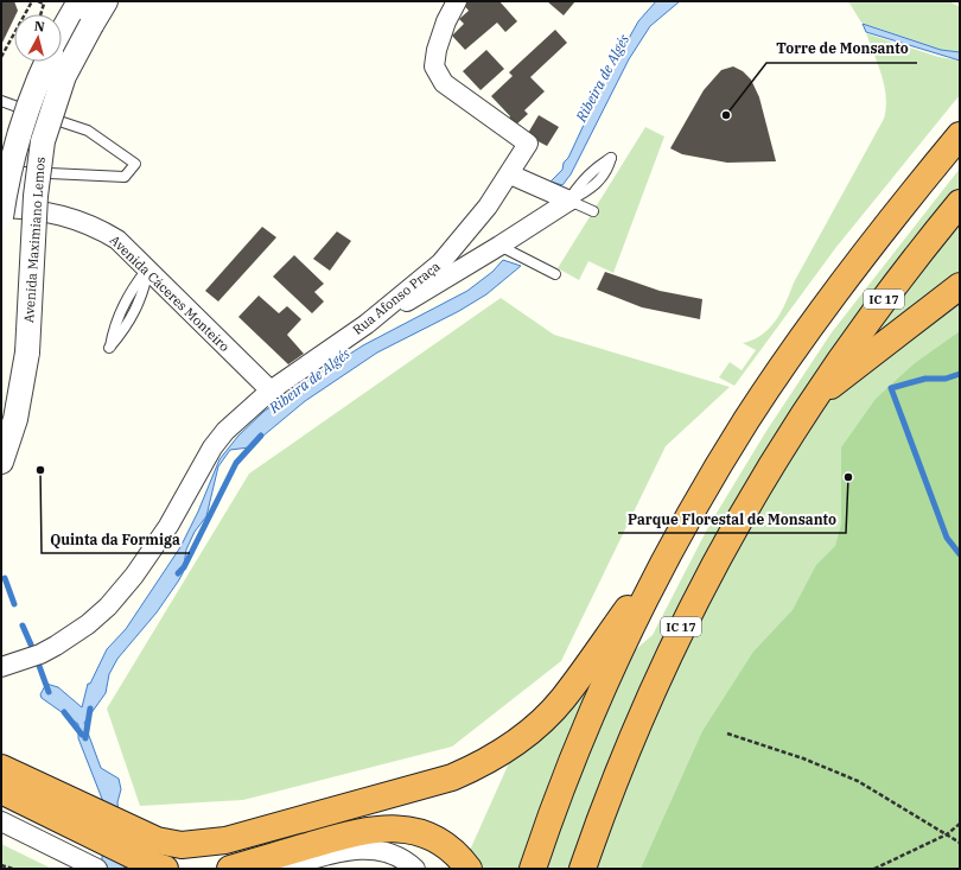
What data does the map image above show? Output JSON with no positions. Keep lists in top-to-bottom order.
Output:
{
  "streets": {
    "highway": ["IC 17"],
    "street": ["Avenida Maximiano Lemos", "Avenida Cáceres Monteiro", "Rua Afonso Praça"]
  },
  "crossings": [
    ["Avenida Maximiano Lemos", "Avenida Cáceres Monteiro"],
    ["Avenida Cáceres Monteiro", "Rua Afonso Praça"]
  ],
  "water": ["Ribeira de Algés"],
  "places": ["Torre de Monsanto", "Quinta da Formiga", "Parque Florestal de Monsanto"],
  "north": "top"
}
